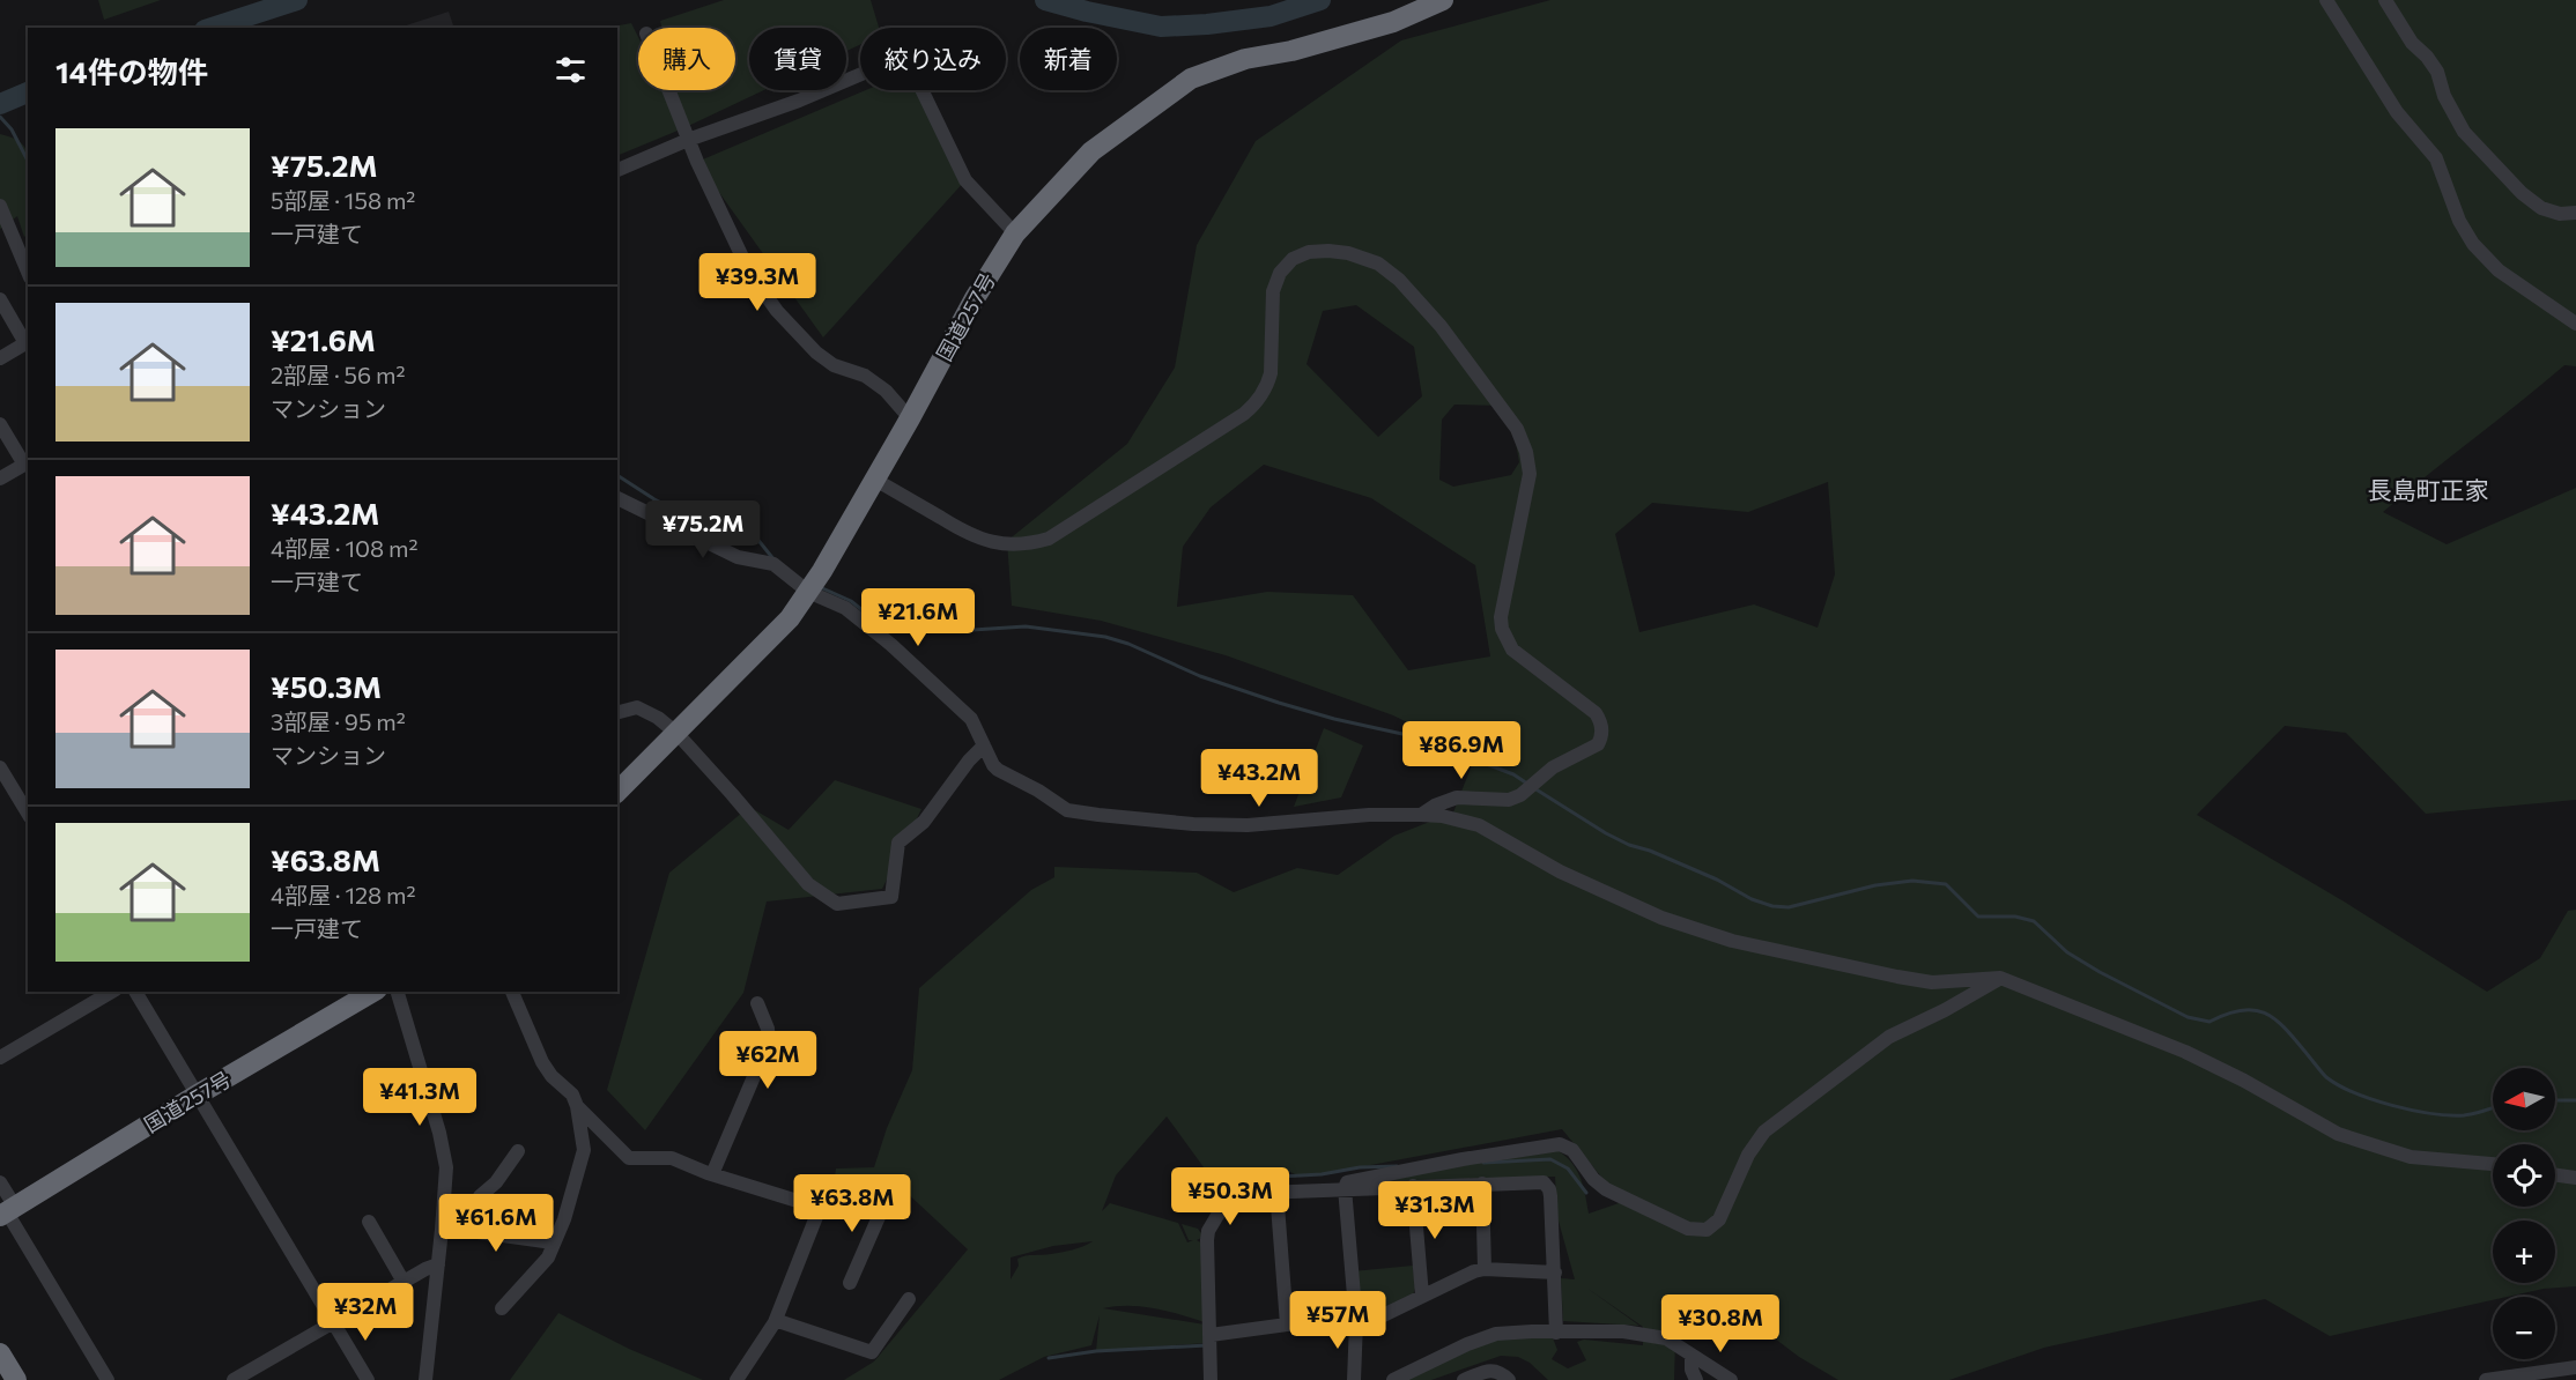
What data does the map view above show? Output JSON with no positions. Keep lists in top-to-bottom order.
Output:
{
  "streets": {
    "highway": ["国道257号"]
  },
  "districts": ["長島町正家"],
  "north": "left",
  "page": {
    "chip": [
      "購入",
      "賃貸",
      "絞り込み",
      "新着"
    ],
    "heading": "14件の物件",
    "list": [
      {
        "name": "¥75.2M",
        "note": "5部屋 · 158 m² · 一戸建て"
      },
      {
        "name": "¥21.6M",
        "note": "2部屋 · 56 m² · マンション"
      },
      {
        "name": "¥43.2M",
        "note": "4部屋 · 108 m² · 一戸建て"
      },
      {
        "name": "¥50.3M",
        "note": "3部屋 · 95 m² · マンション"
      },
      {
        "name": "¥63.8M",
        "note": "4部屋 · 128 m² · 一戸建て"
      }
    ],
    "price": [
      "¥39.3M",
      "¥75.2M",
      "¥21.6M",
      "¥86.9M",
      "¥43.2M",
      "¥62M",
      "¥41.3M",
      "¥50.3M",
      "¥63.8M",
      "¥31.3M",
      "¥61.6M",
      "¥32M",
      "¥57M",
      "¥30.8M"
    ],
    "map_buttons": ["+", "−"]
  }
}
